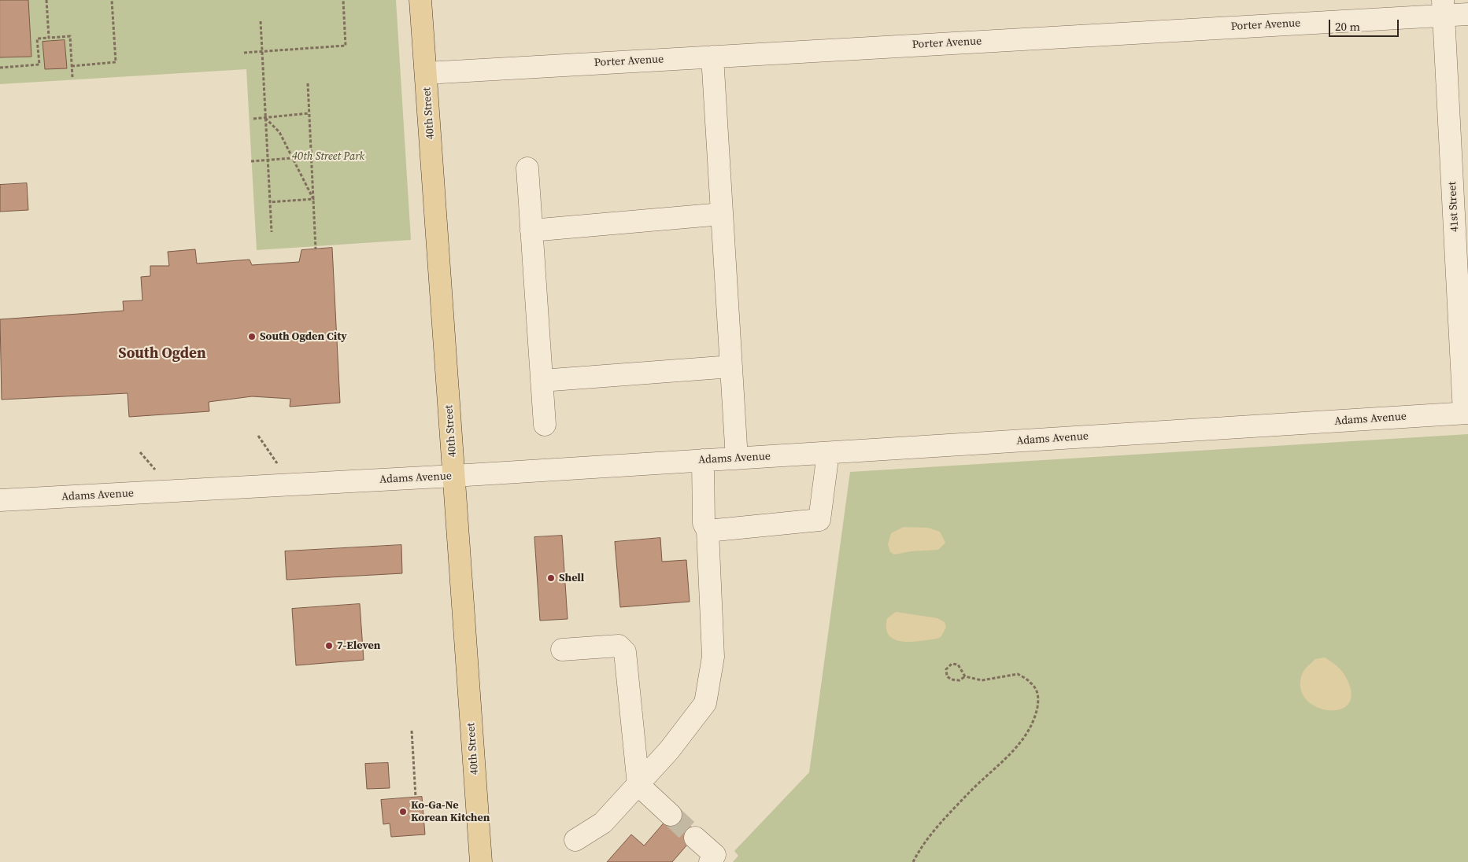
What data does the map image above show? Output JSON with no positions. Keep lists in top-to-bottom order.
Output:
{
  "streets": {
    "main road": ["40th Street"],
    "street": ["Porter Avenue", "41st Street", "Adams Avenue"]
  },
  "crossings": [
    ["Porter Avenue", "40th Street"],
    ["Porter Avenue", "41st Street"],
    ["40th Street", "Adams Avenue"],
    ["41st Street", "Adams Avenue"]
  ],
  "districts": ["South Ogden"],
  "parks": ["40th Street Park"],
  "places": [
    "South Ogden City",
    "Shell",
    "7-Eleven",
    "Ko-Ga-Ne Korean Kitchen"
  ],
  "scale_bar": "20 m"
}
